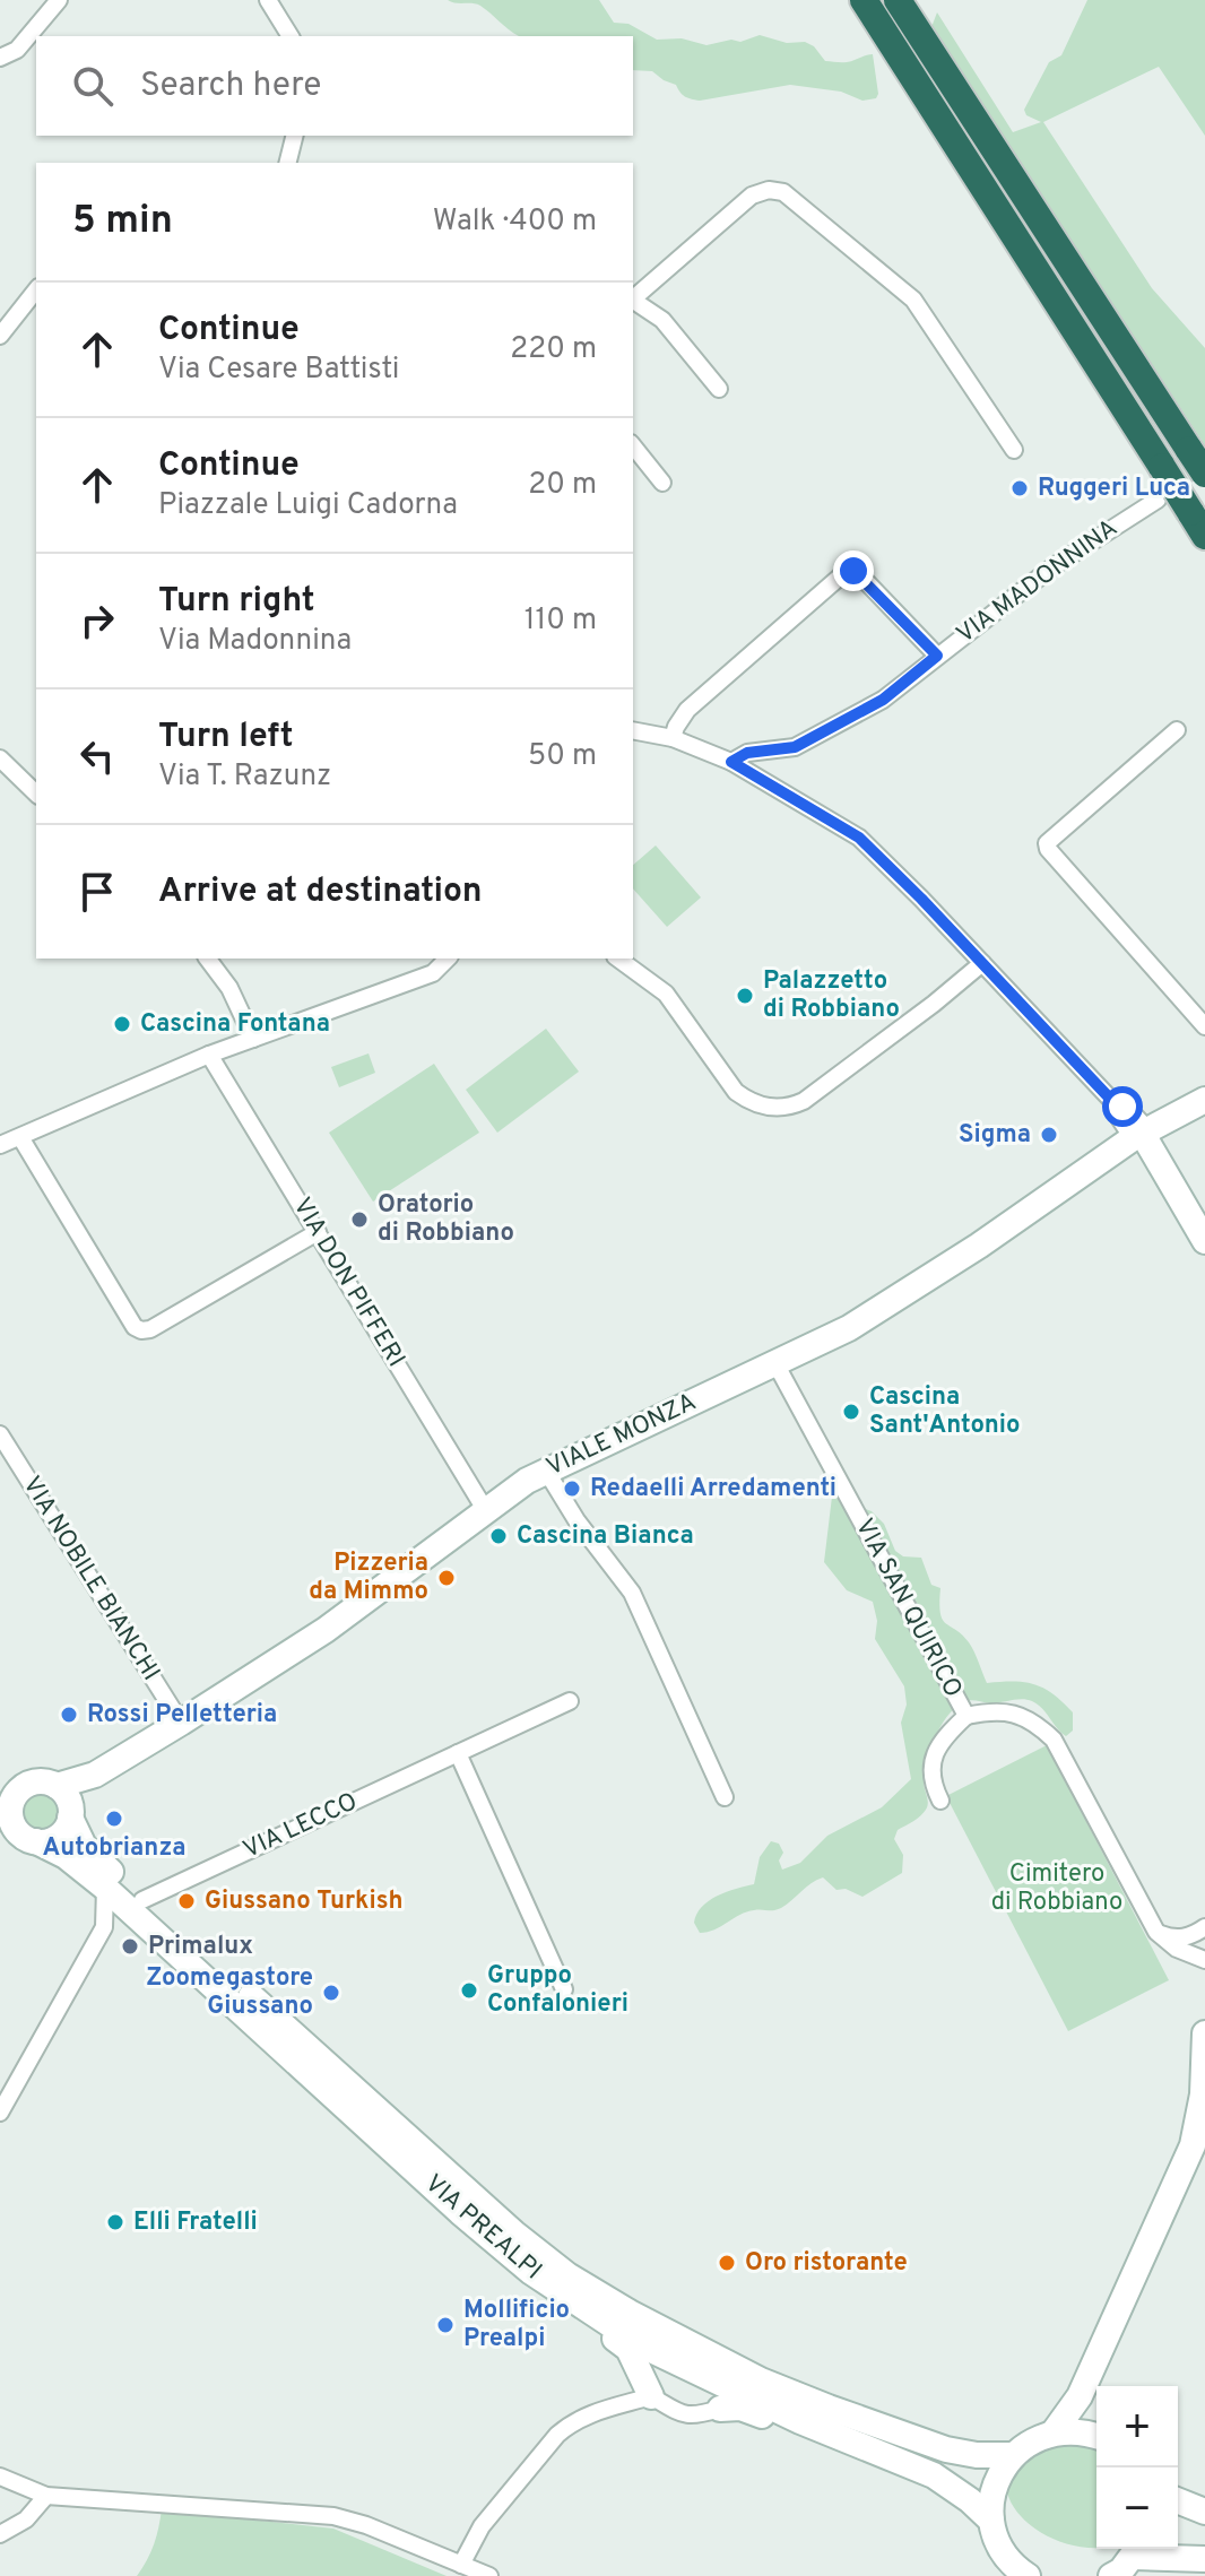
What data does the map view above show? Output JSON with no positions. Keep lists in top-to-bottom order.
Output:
{
  "streets": {
    "main road": ["VIALE MONZA", "VIA PREALPI"],
    "street": [
      "VIA MADONNINA",
      "VIA DON PIFFERI",
      "VIA NOBILE BIANCHI",
      "VIA SAN QUIRICO",
      "VIA LECCO"
    ]
  },
  "crossings": [
    ["VIA DON PIFFERI", "VIALE MONZA"],
    ["VIALE MONZA", "VIA NOBILE BIANCHI"],
    ["VIALE MONZA", "VIA SAN QUIRICO"],
    ["VIALE MONZA", "VIA PREALPI"],
    ["VIA LECCO", "VIA PREALPI"]
  ],
  "parks": ["Cimitero di Robbiano"],
  "places": [
    "Ruggeri Luca",
    "Palazzetto di Robbiano",
    "Cascina Fontana",
    "Sigma",
    "Oratorio di Robbiano",
    "Cascina Sant'Antonio",
    "Redaelli Arredamenti",
    "Cascina Bianca",
    "Pizzeria da Mimmo",
    "Rossi Pelletteria",
    "Autobrianza",
    "Giussano Turkish",
    "Primalux",
    "Gruppo Confalonieri",
    "Zoomegastore Giussano",
    "Elli Fratelli",
    "Oro ristorante",
    "Mollificio Prealpi"
  ],
  "page": {
    "search": "Search here",
    "heading": ["5 min", "Walk · 400 m"],
    "list": [
      ["Continue", "Via Cesare Battisti", "220 m"],
      ["Continue", "Piazzale Luigi Cadorna", "20 m"],
      ["Turn right", "Via Madonnina", "110 m"],
      ["Turn left", "Via T. Razunz", "50 m"],
      "Arrive at destination"
    ],
    "map_buttons": ["+", "−"]
  }
}
